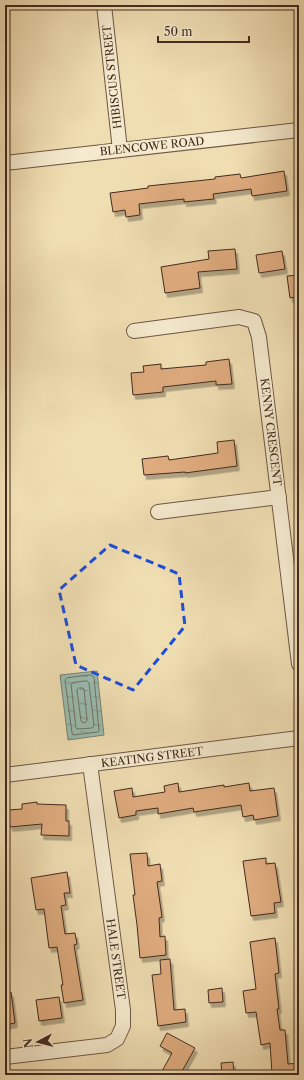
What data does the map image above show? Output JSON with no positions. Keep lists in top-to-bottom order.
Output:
{
  "streets": {
    "street": [
      "HIBISCUS STREET",
      "BLENCOWE ROAD",
      "KENNY CRESCENT",
      "KEATING STREET",
      "HALE STREET"
    ]
  },
  "crossings": [
    ["HIBISCUS STREET", "BLENCOWE ROAD"],
    ["KEATING STREET", "HALE STREET"]
  ],
  "scale_bar": "50 m",
  "north": "left"
}
